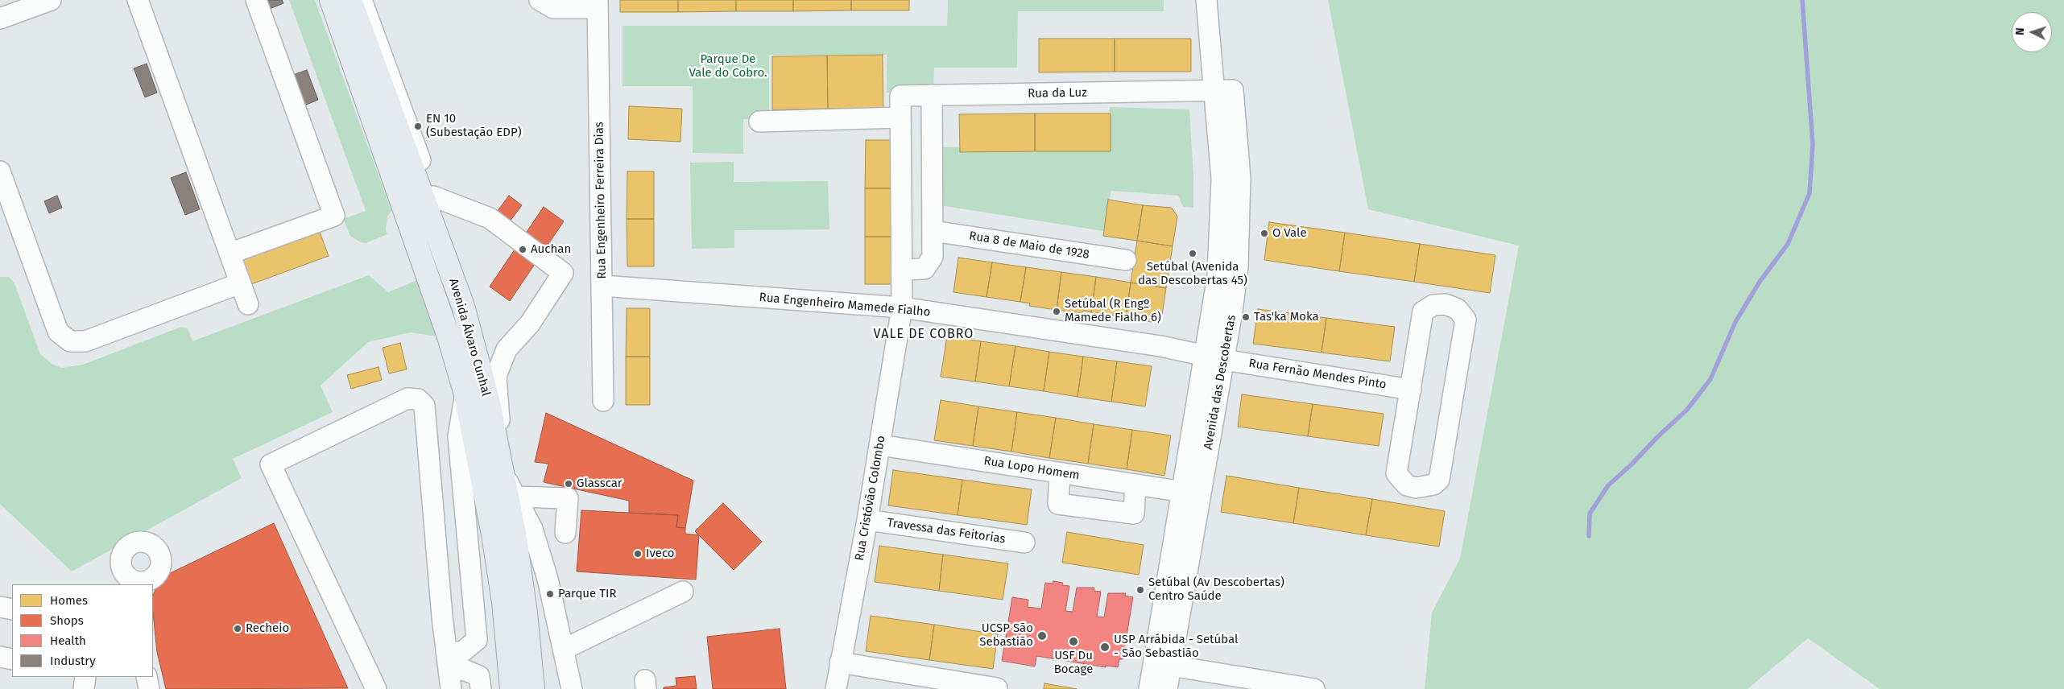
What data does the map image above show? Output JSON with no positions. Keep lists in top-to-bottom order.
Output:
{
  "streets": {
    "main road": ["Avenida Álvaro Cunhal"],
    "street": [
      "Rua da Luz",
      "Rua Engenheiro Ferreira Dias",
      "Rua 8 de Maio de 1928",
      "Rua Engenheiro Mamede Fialho",
      "Rua Fernão Mendes Pinto",
      "Avenida das Descobertas",
      "Rua Lopo Homem",
      "Rua Cristóvão Colombo",
      "Travessa das Feitorias"
    ]
  },
  "crossings": [
    ["Rua da Luz", "Avenida das Descobertas"],
    ["Rua Engenheiro Ferreira Dias", "Rua Engenheiro Mamede Fialho"],
    ["Rua Engenheiro Mamede Fialho", "Rua Fernão Mendes Pinto"],
    ["Rua Engenheiro Mamede Fialho", "Avenida das Descobertas"],
    ["Rua Engenheiro Mamede Fialho", "Rua Cristóvão Colombo"],
    ["Rua Fernão Mendes Pinto", "Avenida das Descobertas"],
    ["Avenida das Descobertas", "Rua Lopo Homem"],
    ["Rua Lopo Homem", "Rua Cristóvão Colombo"],
    ["Rua Cristóvão Colombo", "Travessa das Feitorias"]
  ],
  "districts": ["VALE DE COBRO"],
  "parks": ["Parque De Vale do Cobro."],
  "places": [
    "EN 10 (Subestação EDP)",
    "O Vale",
    "Auchan",
    "Setúbal (Avenida das Descobertas 45)",
    "Setúbal (R Engº Mamede Fialho 6)",
    "Tas'ka Moka",
    "Glasscar",
    "Iveco",
    "Setúbal (Av Descobertas) Centro Saúde",
    "Parque TIR",
    "Recheio",
    "UCSP São Sebastião",
    "USF Du Bocage",
    "USP Arrábida - Setúbal - São Sebastião"
  ],
  "legend": [
    "Homes",
    "Shops",
    "Health",
    "Industry"
  ],
  "north": "left"
}
